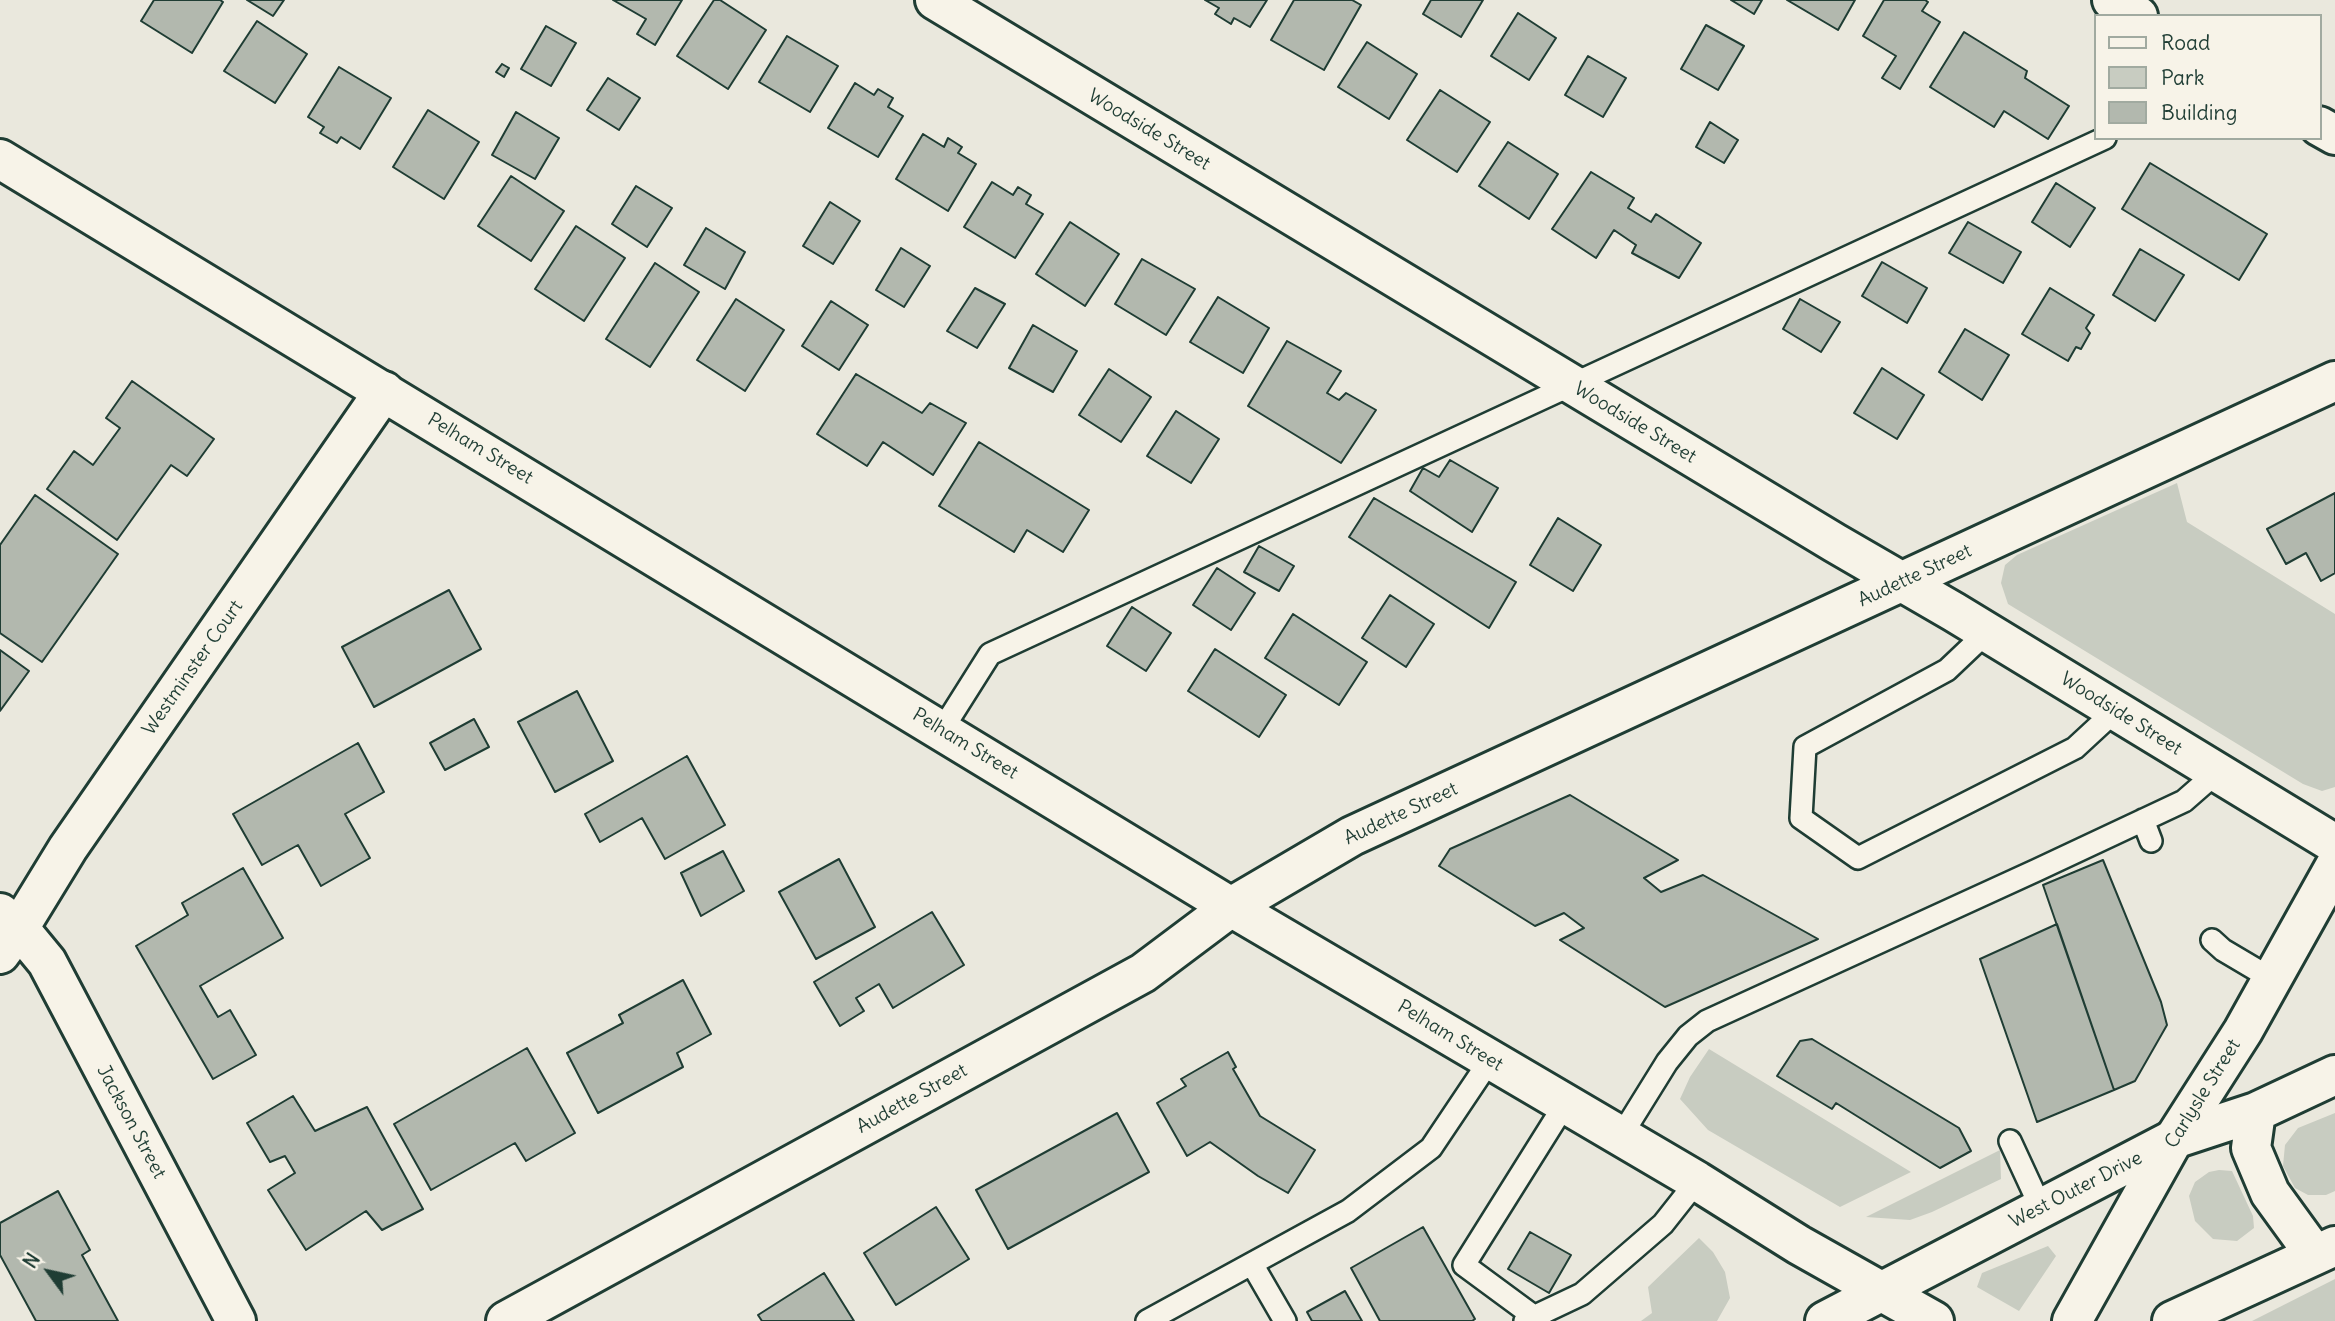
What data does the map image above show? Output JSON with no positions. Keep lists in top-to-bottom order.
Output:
{
  "streets": {
    "street": [
      "Woodside Street",
      "Pelham Street",
      "Audette Street",
      "Westminster Court",
      "Carlysle Street",
      "Jackson Street",
      "West Outer Drive"
    ]
  },
  "crossings": [
    ["Woodside Street", "Audette Street"],
    ["Pelham Street", "Audette Street"],
    ["Pelham Street", "Westminster Court"],
    ["Pelham Street", "West Outer Drive"],
    ["Westminster Court", "Jackson Street"],
    ["Carlysle Street", "West Outer Drive"]
  ],
  "legend": ["Road", "Park", "Building"],
  "north": "top left"
}
